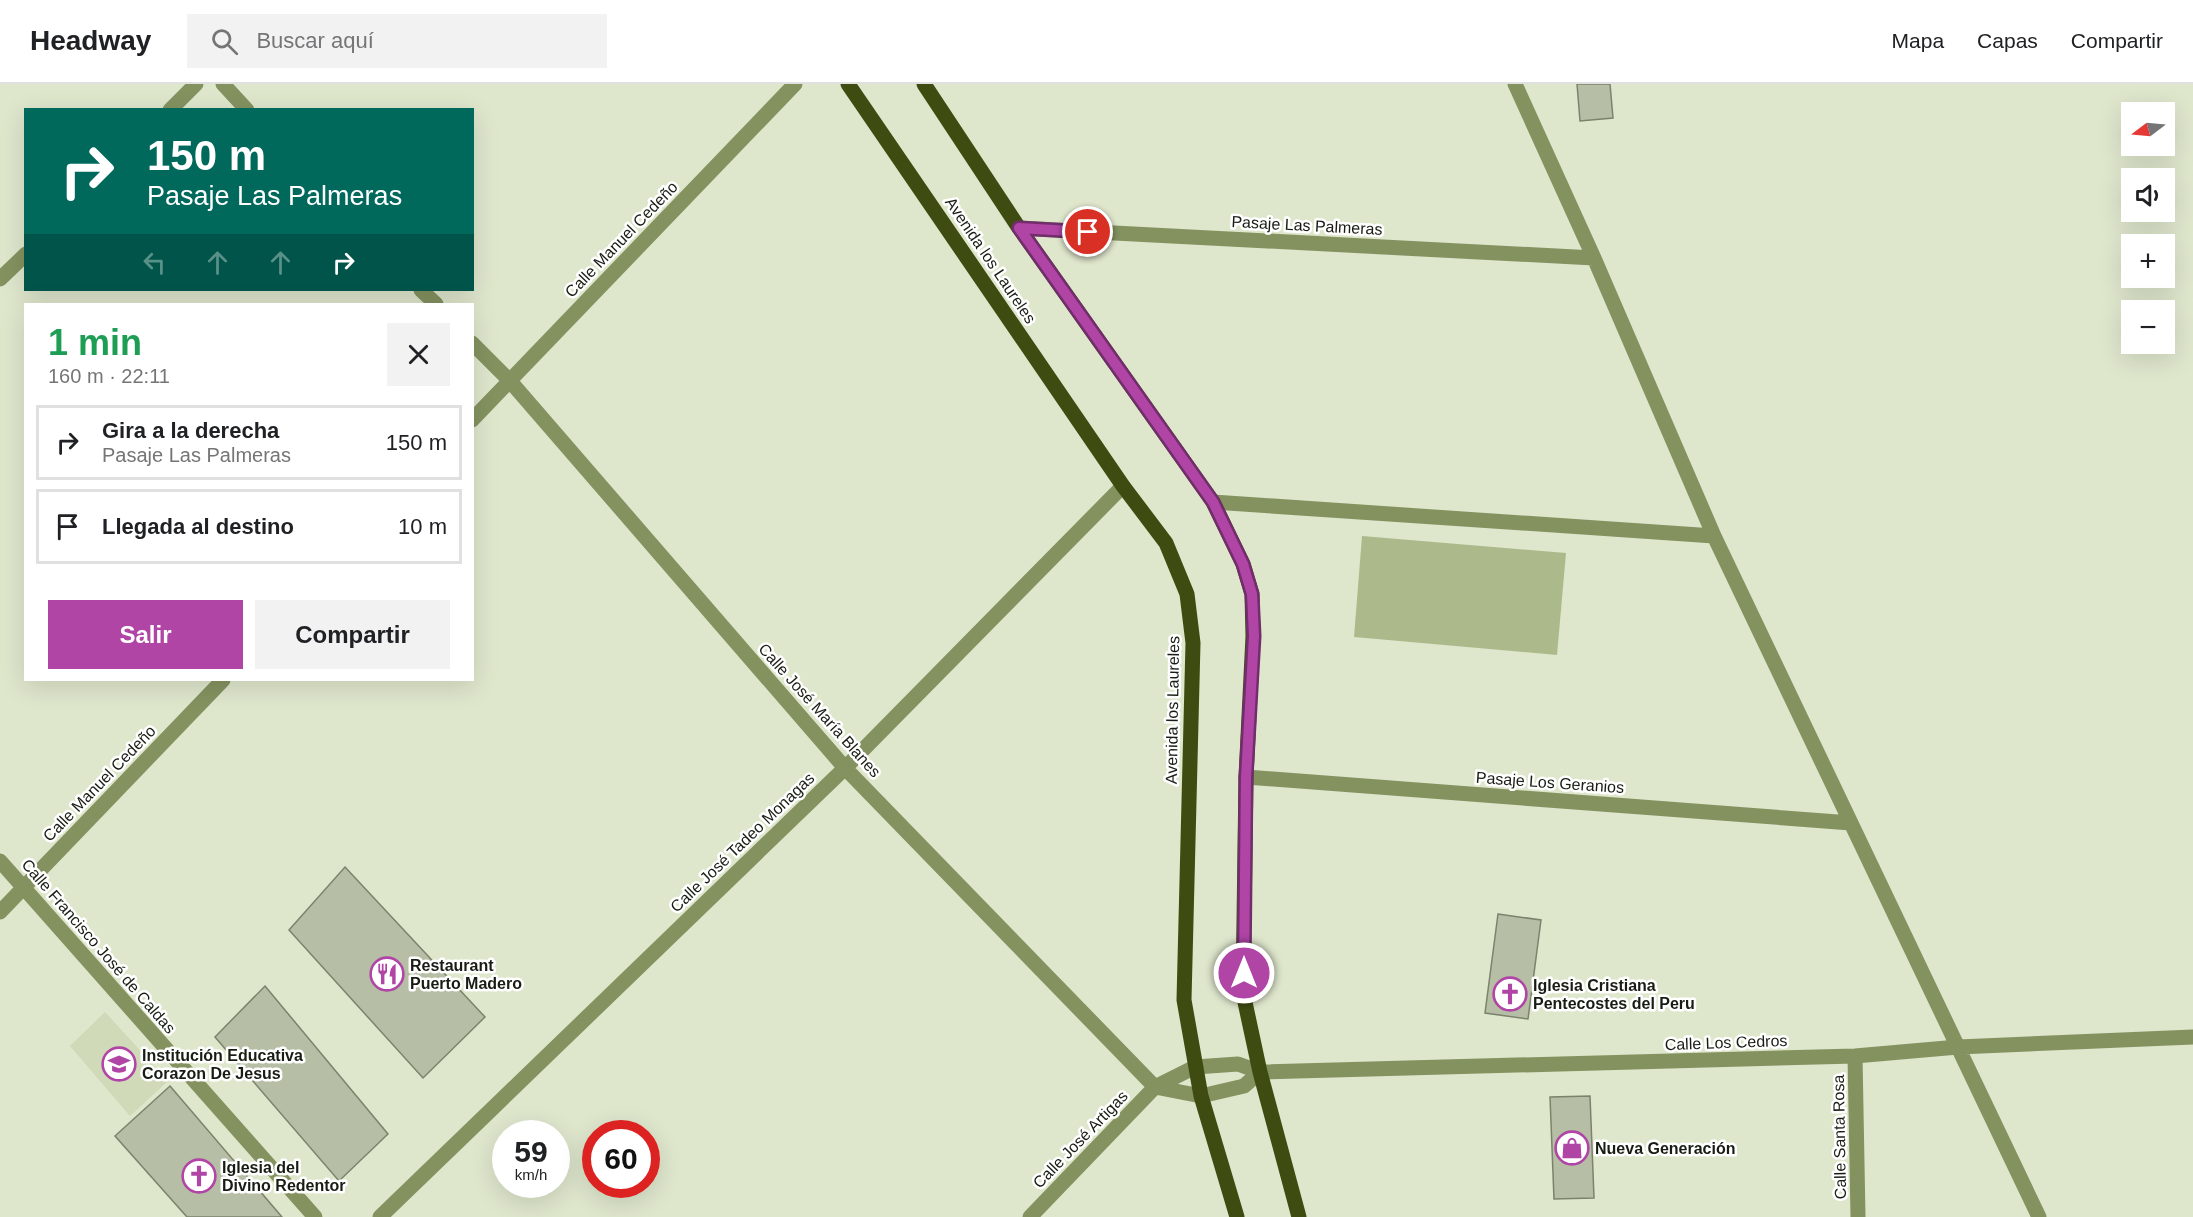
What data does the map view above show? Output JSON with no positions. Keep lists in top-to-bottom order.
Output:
{
  "streets": {
    "main road": ["Avenida los Laureles"],
    "street": [
      "Pasaje Las Palmeras",
      "Calle Manuel Cedeño",
      "Calle José María Blanes",
      "Pasaje Los Geranios",
      "Calle José Tadeo Monagas",
      "Calle Francisco José de Caldas",
      "Calle Los Cedros",
      "Calle Santa Rosa",
      "Calle José Artigas"
    ]
  },
  "crossings": [
    ["Calle Manuel Cedeño", "Calle José María Blanes"],
    ["Calle Manuel Cedeño", "Calle Francisco José de Caldas"],
    ["Avenida los Laureles", "Calle José Tadeo Monagas"],
    ["Avenida los Laureles", "Calle José Artigas"],
    ["Calle José María Blanes", "Calle José Tadeo Monagas"],
    ["Calle José María Blanes", "Calle José Artigas"],
    ["Calle Los Cedros", "Calle Santa Rosa"],
    ["Calle Los Cedros", "Calle José Artigas"]
  ],
  "places": {
    "restaurant": ["Restaurant Puerto Madero"],
    "church": ["Iglesia Cristiana Pentecostes del Peru", "Iglesia del Divino Redentor"],
    "school or university": ["Institución Educativa Corazon De Jesus"],
    "shop": ["Nueva Generación"]
  },
  "north": "left",
  "page": {
    "header": "Headway",
    "search": "Buscar aquí",
    "nav": ["Mapa", "Capas", "Compartir"],
    "map_buttons": ["+", "−"],
    "turn": ["150 m", "Pasaje Las Palmeras"],
    "heading": ["1 min", "160 m · 22:11"],
    "list": [
      {
        "name": "Gira a la derecha",
        "note": "Pasaje Las Palmeras",
        "value": "150 m"
      },
      {
        "name": "Llegada al destino",
        "value": "10 m"
      }
    ],
    "buttons": ["Salir", "Compartir"],
    "speed": "59 km/h",
    "limit": "60"
  }
}
